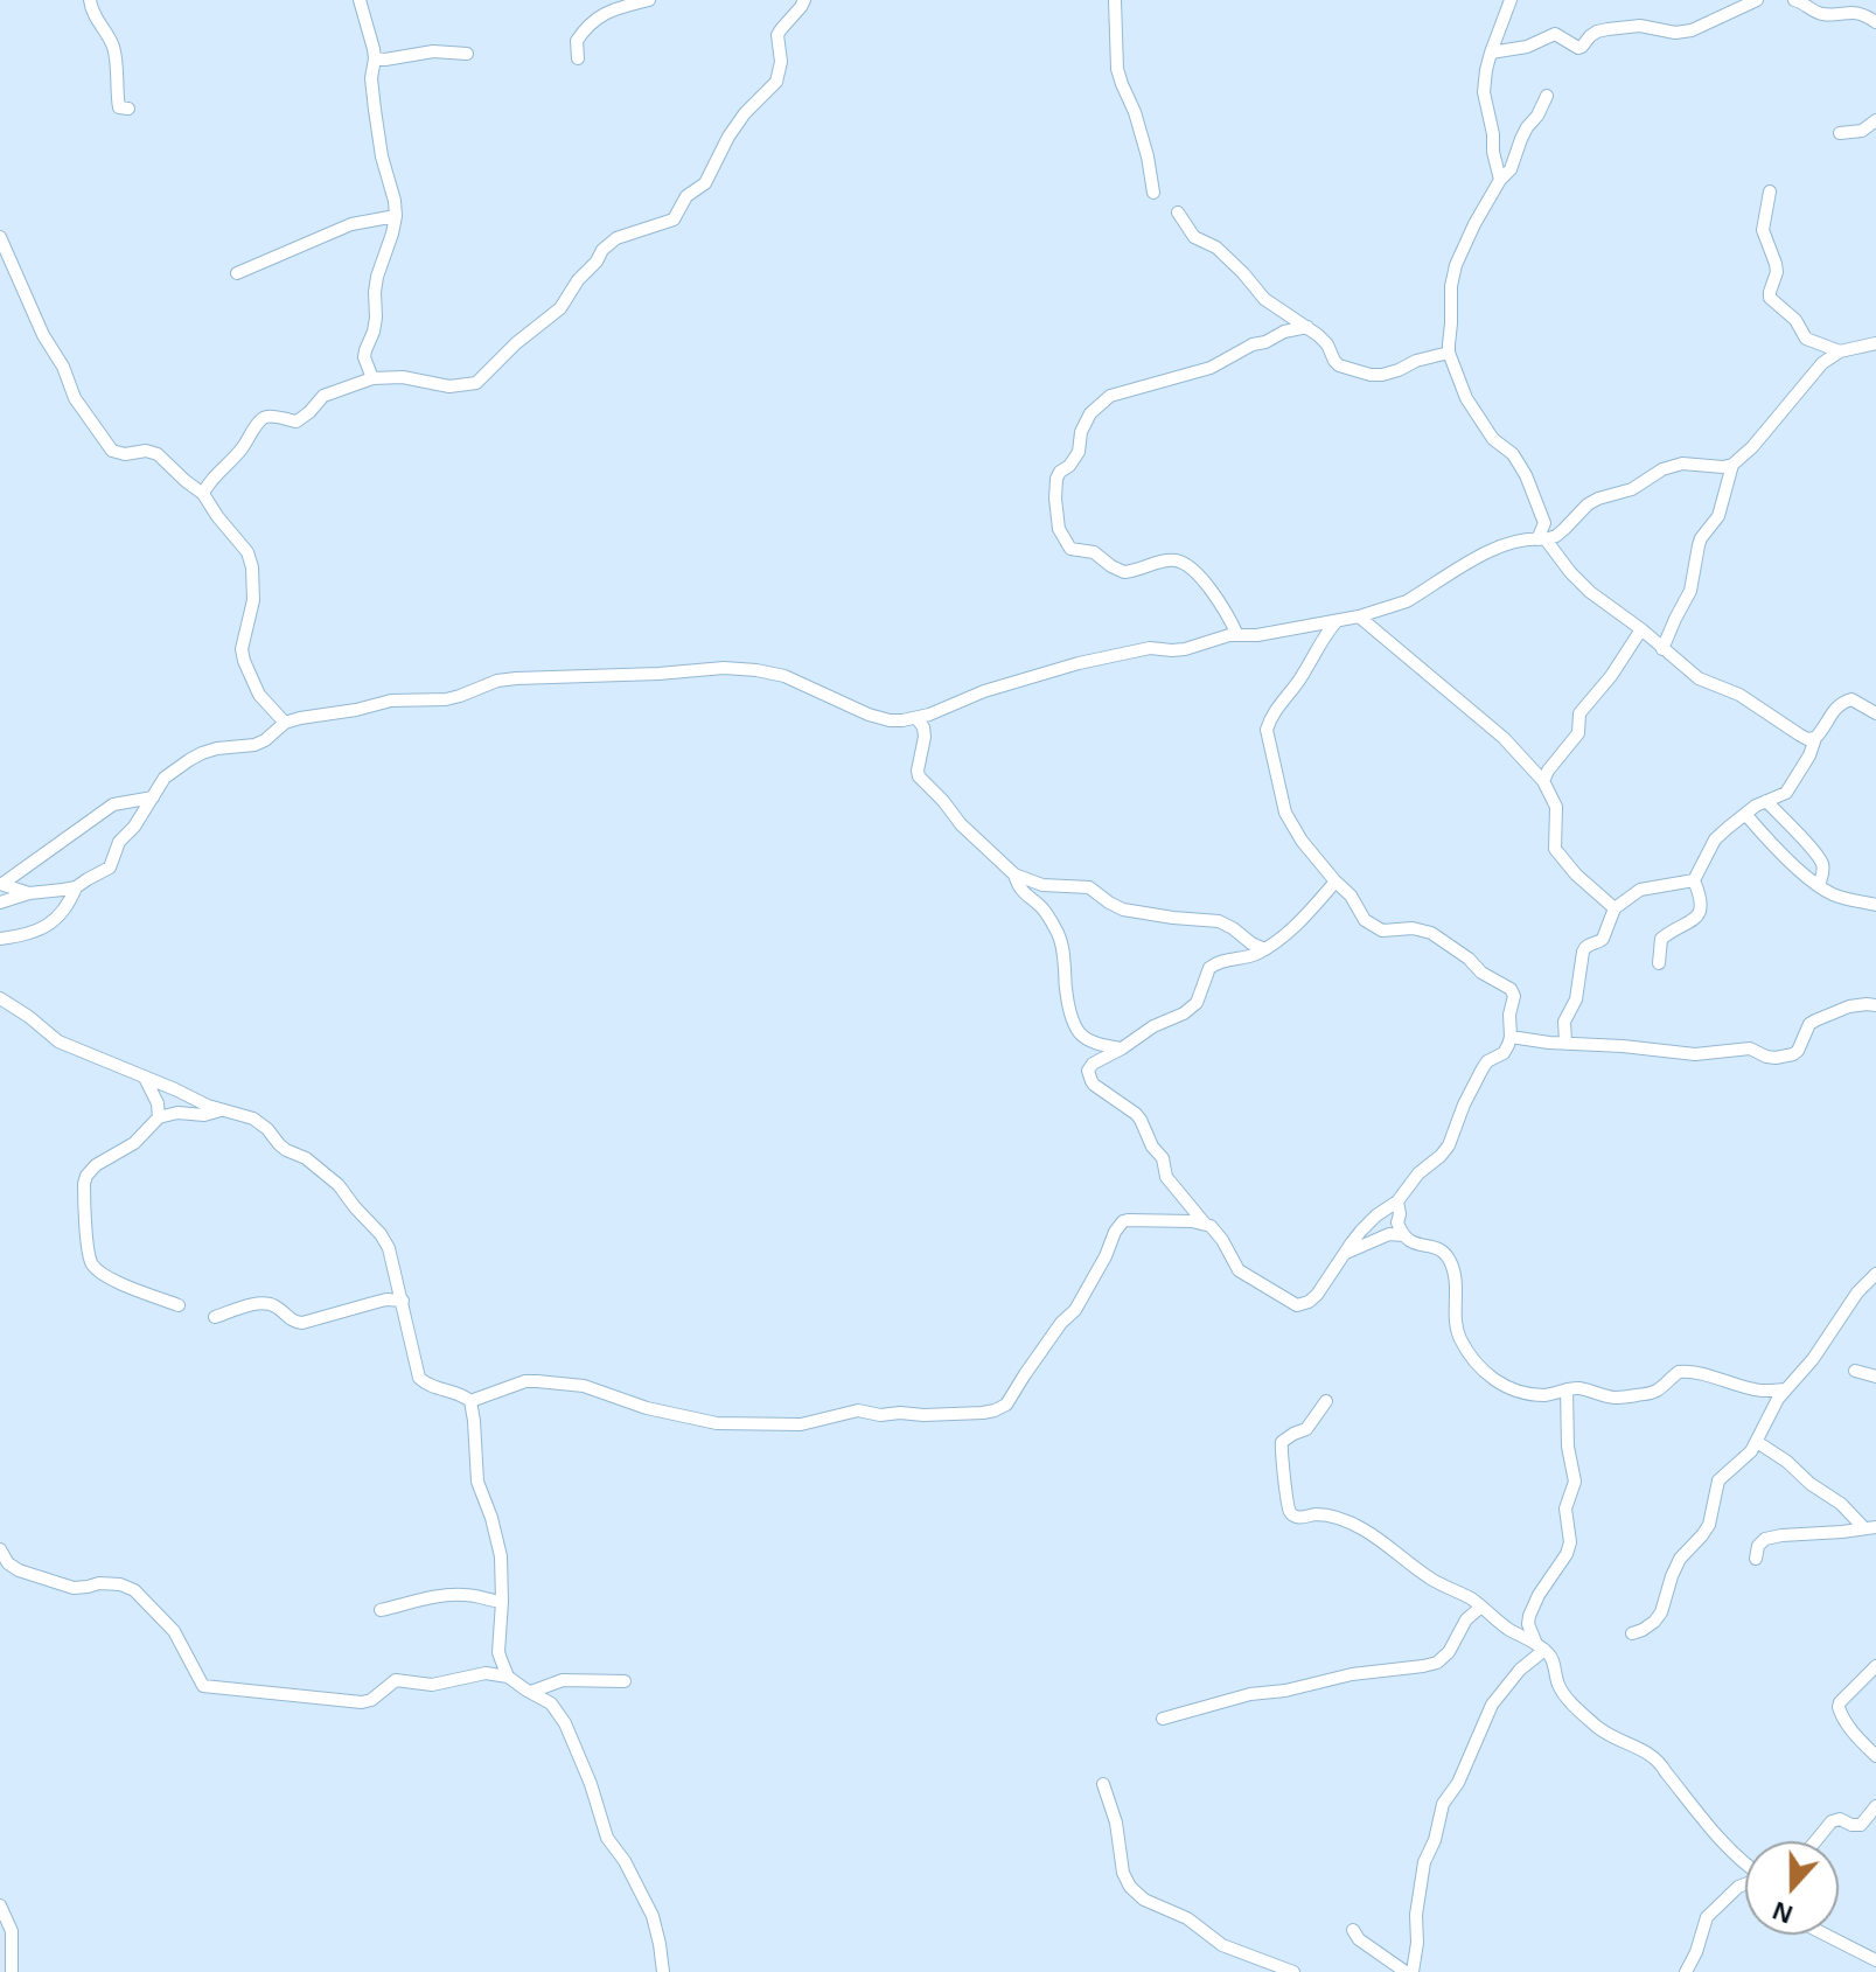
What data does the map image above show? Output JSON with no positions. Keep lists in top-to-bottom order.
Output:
{
  "north": "bottom"
}
